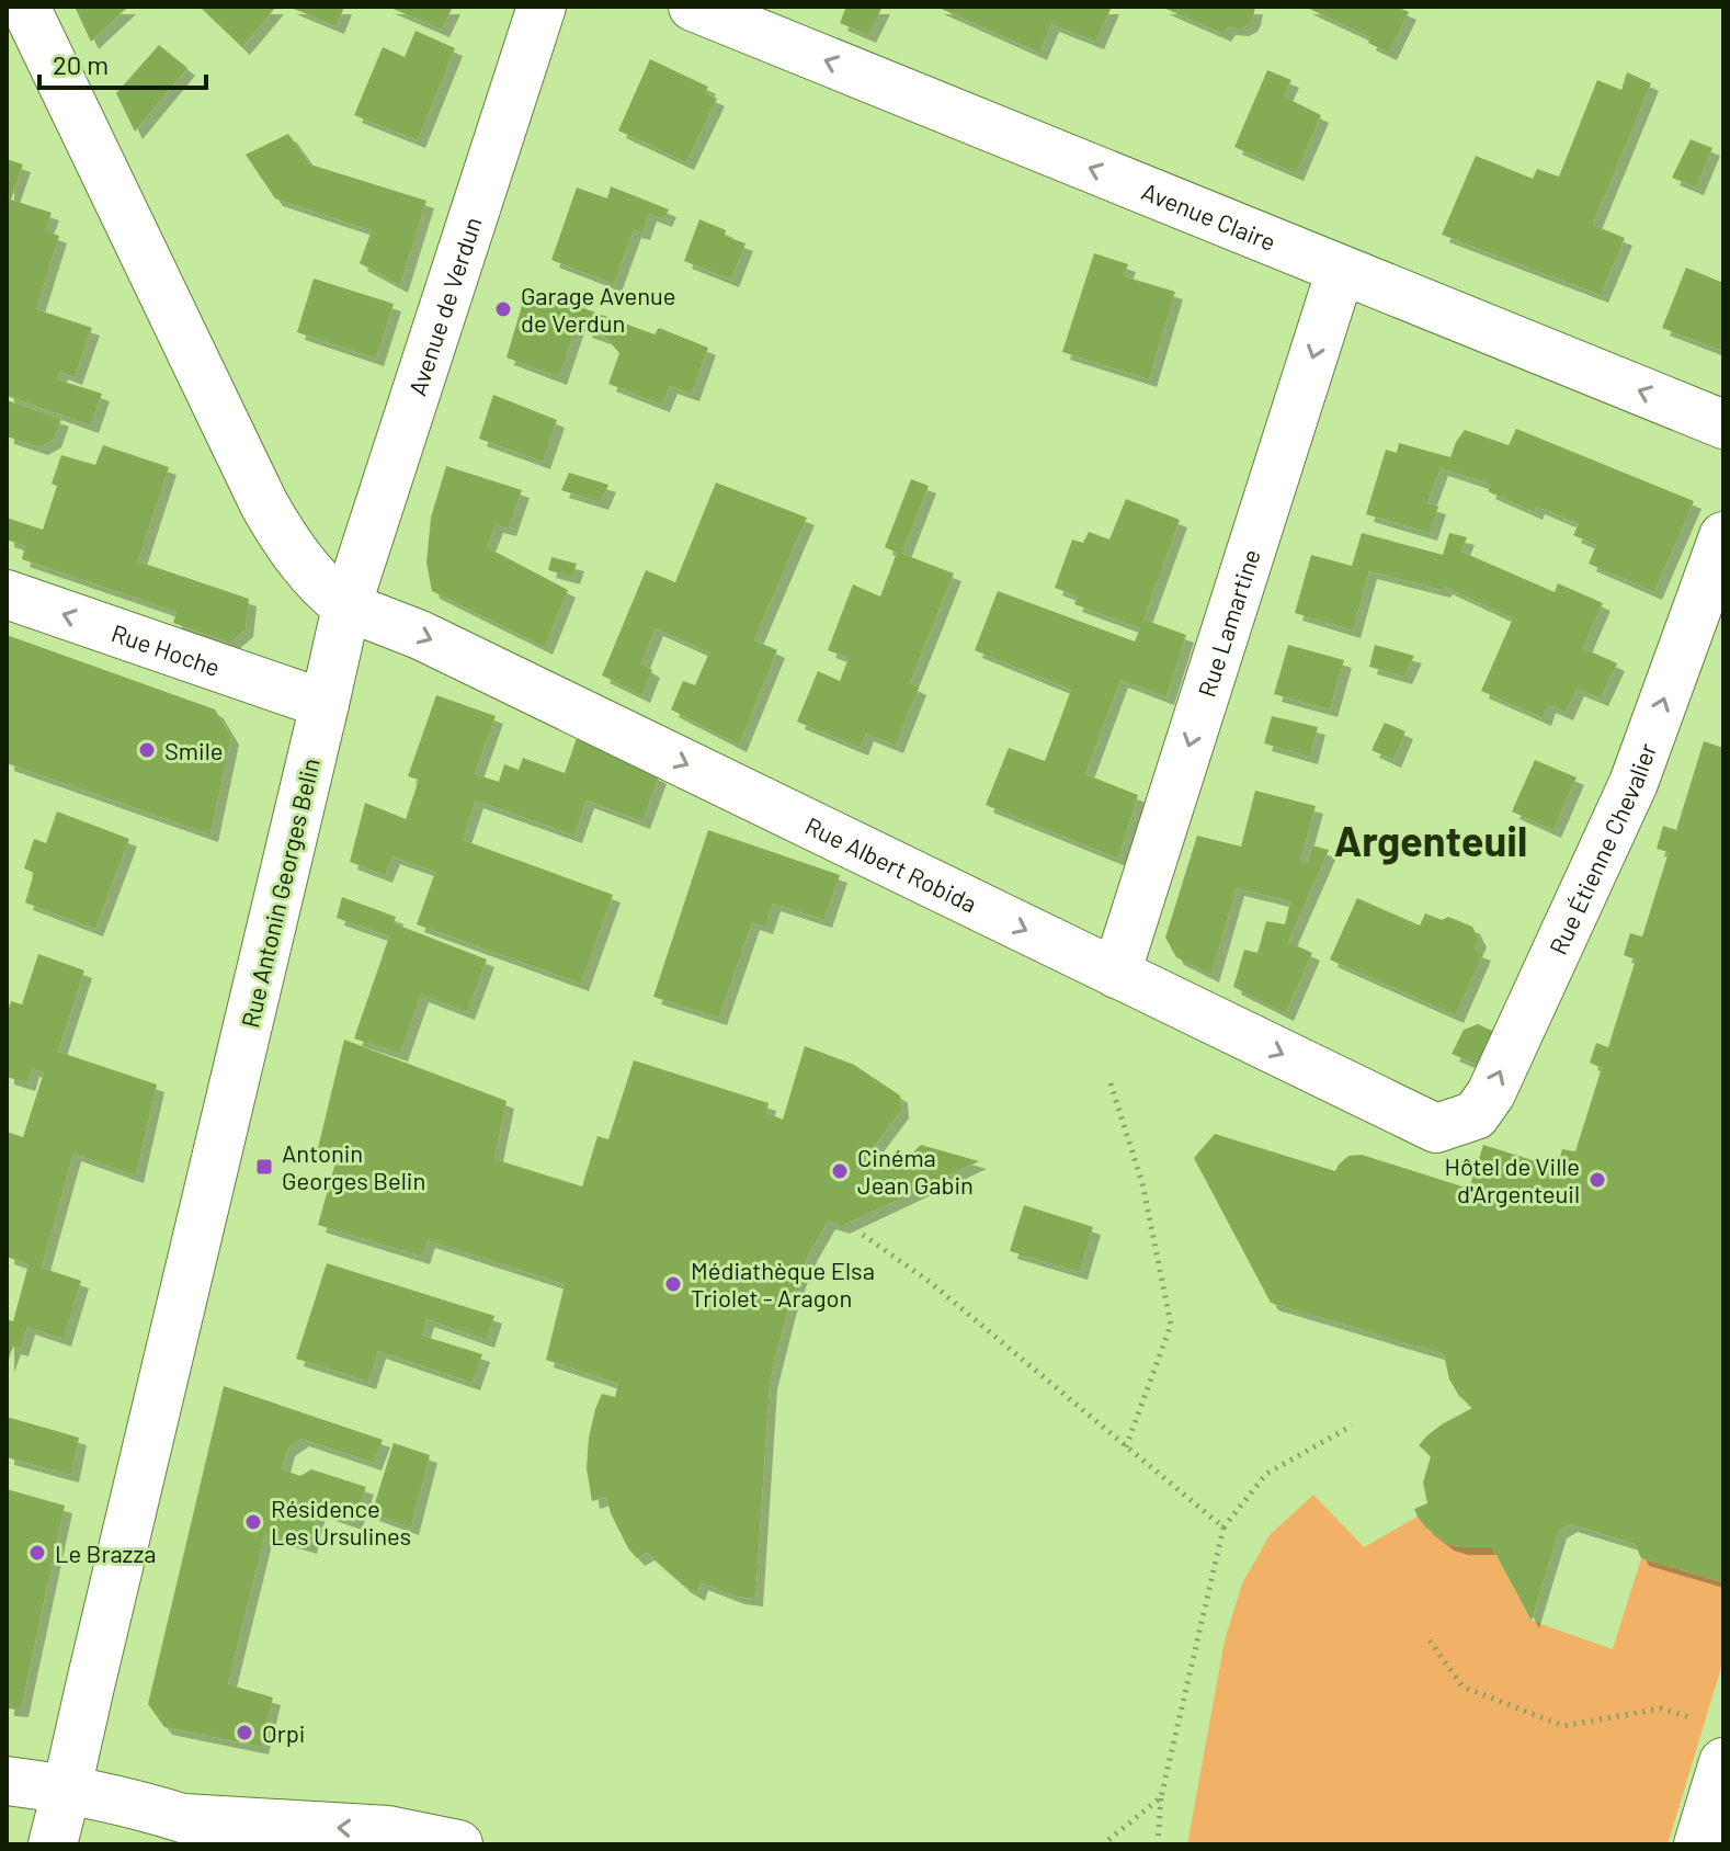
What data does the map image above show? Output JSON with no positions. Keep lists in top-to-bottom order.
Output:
{
  "streets": {
    "street": [
      "Avenue Claire",
      "Avenue de Verdun",
      "Rue Lamartine",
      "Rue Hoche",
      "Rue Étienne Chevalier",
      "Rue Albert Robida",
      "Rue Antonin Georges Belin"
    ]
  },
  "crossings": [
    ["Avenue Claire", "Rue Lamartine"],
    ["Avenue de Verdun", "Rue Albert Robida"],
    ["Avenue de Verdun", "Rue Antonin Georges Belin"],
    ["Rue Lamartine", "Rue Albert Robida"],
    ["Rue Hoche", "Rue Antonin Georges Belin"],
    ["Rue Étienne Chevalier", "Rue Albert Robida"],
    ["Rue Albert Robida", "Rue Antonin Georges Belin"]
  ],
  "one_way": [
    "Avenue Claire",
    "Rue Lamartine",
    "Rue Hoche",
    "Rue Étienne Chevalier",
    "Rue Albert Robida"
  ],
  "districts": ["Argenteuil"],
  "places": {
    "other": [
      "Garage Avenue de Verdun",
      "Smile",
      "Cinéma Jean Gabin",
      "Hôtel de Ville d'Argenteuil",
      "Médiathèque Elsa Triolet - Aragon",
      "Résidence Les Ursulines",
      "Le Brazza",
      "Orpi"
    ],
    "transit": ["Antonin Georges Belin"]
  },
  "scale_bar": "20 m"
}
